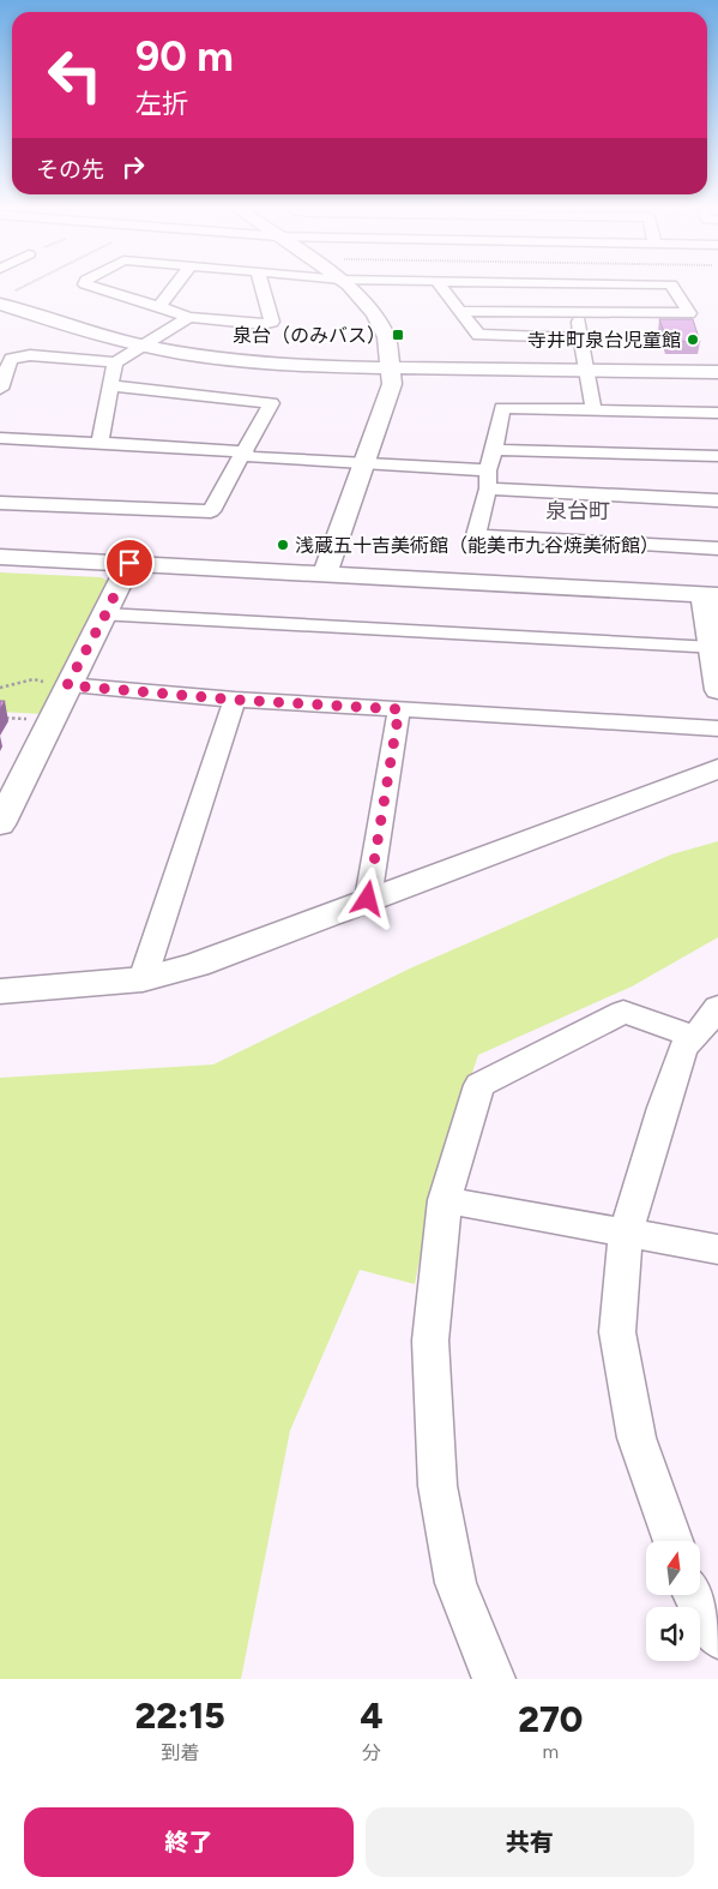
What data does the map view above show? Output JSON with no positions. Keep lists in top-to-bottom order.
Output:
{
  "districts": ["泉台町"],
  "places": {
    "transit": ["泉台（のみバス）"],
    "other": ["寺井町泉台児童館", "浅蔵五十吉美術館（能美市九谷焼美術館）"]
  },
  "north": "top",
  "page": {
    "turn": ["90 m", "左折"],
    "then": "その先",
    "eta": [
      "22:15",
      "到着",
      "4",
      "分",
      "270",
      "m"
    ],
    "buttons": ["終了", "共有"]
  }
}
